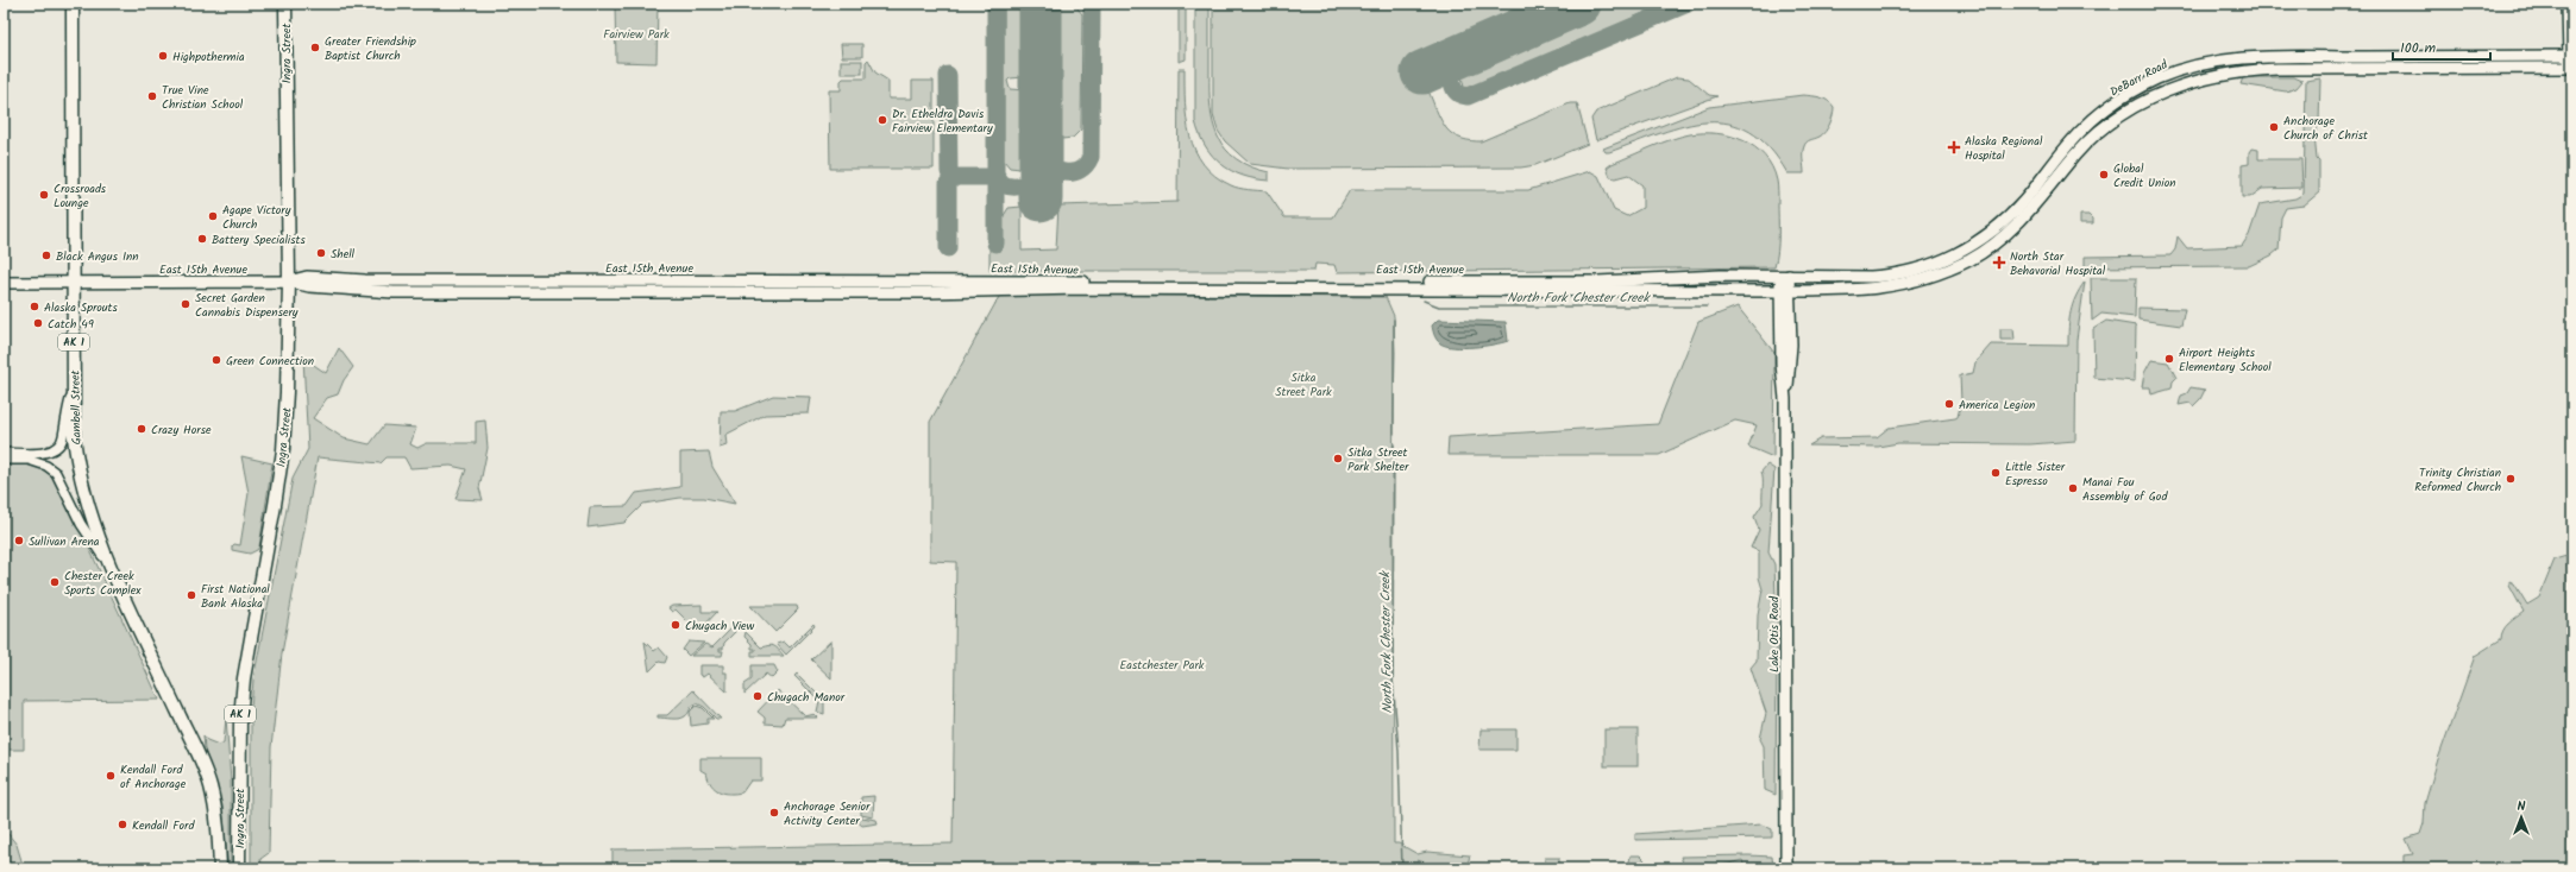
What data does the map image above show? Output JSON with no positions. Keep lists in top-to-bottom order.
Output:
{
  "streets": {
    "highway": ["Ingra Street", "AK 1", "Gambell Street"],
    "main road": ["DeBarr Road", "East 15th Avenue", "Lake Otis Road"]
  },
  "crossings": [
    ["Ingra Street", "East 15th Avenue"],
    ["DeBarr Road", "East 15th Avenue"],
    ["DeBarr Road", "Lake Otis Road"],
    ["East 15th Avenue", "Gambell Street"],
    ["East 15th Avenue", "Lake Otis Road"]
  ],
  "water": ["North Fork Chester Creek"],
  "parks": ["Fairview Park", "Sitka Street Park", "Eastchester Park"],
  "places": {
    "other": [
      "Greater Friendship Baptist Church",
      "Highpothermia",
      "True Vine Christian School",
      "Dr. Etheldra Davis Fairview Elementary",
      "Anchorage Church of Christ",
      "Global Credit Union",
      "Crossroads Lounge",
      "Agape Victory Church",
      "Battery Specialists",
      "Shell",
      "Black Angus Inn",
      "Secret Garden Cannabis Dispensery",
      "Alaska Sprouts",
      "Catch 49",
      "Airport Heights Elementary School",
      "Green Connection",
      "America Legion",
      "Crazy Horse",
      "Sitka Street Park Shelter",
      "Little Sister Espresso",
      "Trinity Christian Reformed Church",
      "Manai Fou Assembly of God",
      "Sullivan Arena",
      "Chester Creek Sports Complex",
      "First National Bank Alaska",
      "Chugach View",
      "Chugach Manor",
      "Kendall Ford of Anchorage",
      "Anchorage Senior Activity Center",
      "Kendall Ford"
    ],
    "health": ["Alaska Regional Hospital", "North Star Behavorial Hospital"]
  },
  "scale_bar": "100 m",
  "north": "top"
}
